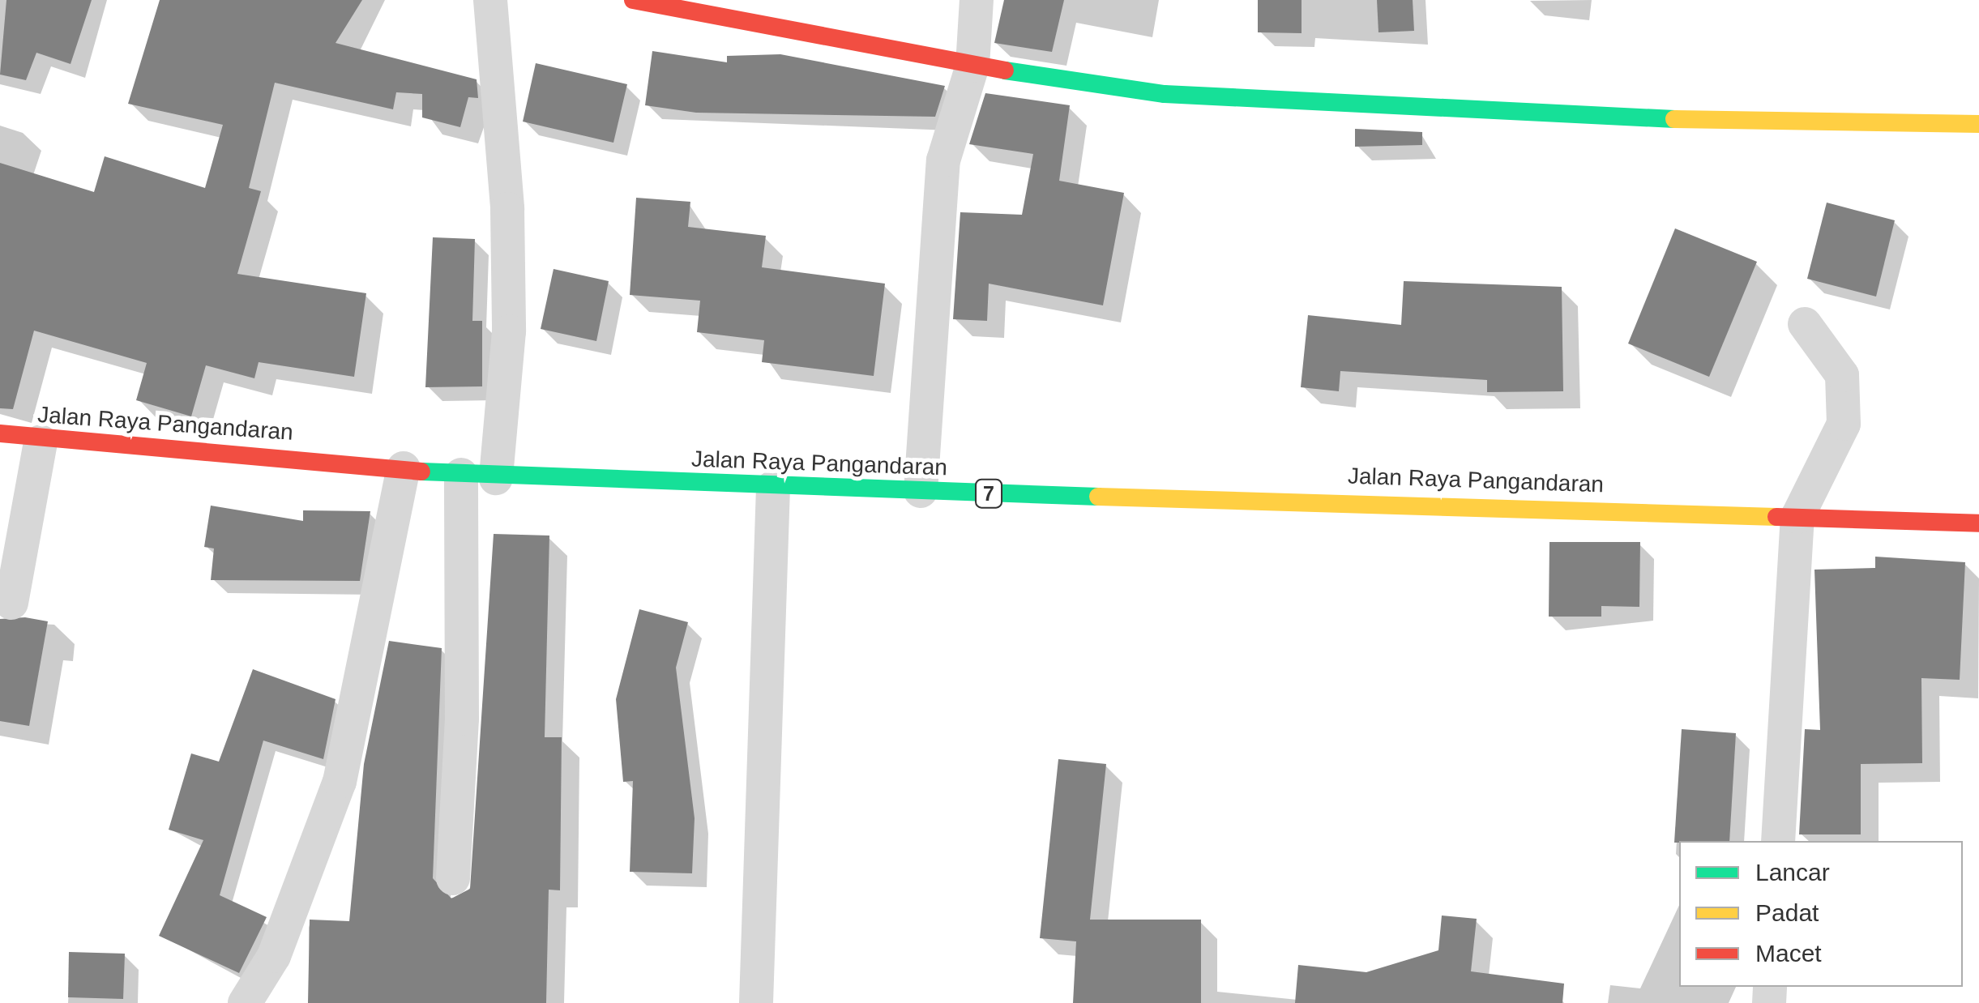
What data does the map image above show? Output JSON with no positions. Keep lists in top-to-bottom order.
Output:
{
  "streets": {
    "main road": ["Jalan Raya Pangandaran", "7"]
  },
  "legend": ["Lancar", "Padat", "Macet"]
}
